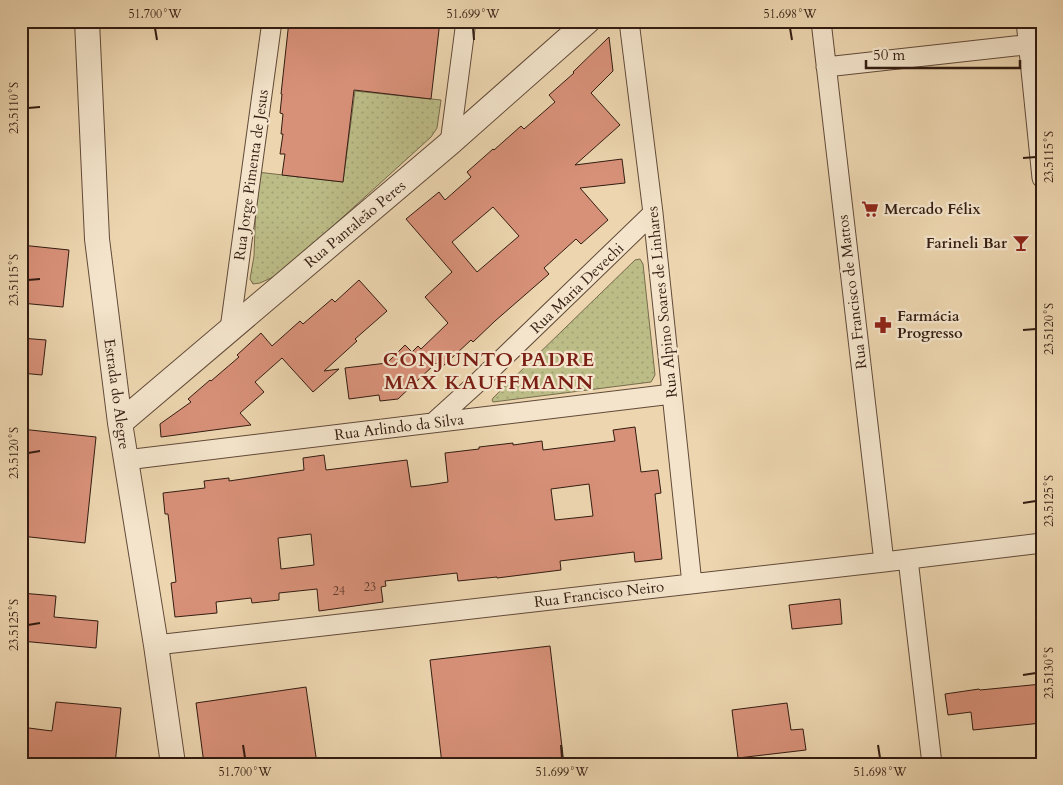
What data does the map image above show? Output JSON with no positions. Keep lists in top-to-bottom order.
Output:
{
  "streets": {
    "street": [
      "Rua Jorge Pimenta de Jesus",
      "Rua Pantaleão Peres",
      "Rua Maria Devechi",
      "Rua Francisco de Mattos",
      "Rua Alpino Soares de Linhares",
      "Estrada do Alegre",
      "Rua Arlindo da Silva",
      "Rua Francisco Neiro"
    ]
  },
  "crossings": [
    ["Rua Jorge Pimenta de Jesus", "Rua Pantaleão Peres"],
    ["Rua Pantaleão Peres", "Estrada do Alegre"],
    ["Rua Maria Devechi", "Rua Alpino Soares de Linhares"],
    ["Rua Maria Devechi", "Rua Arlindo da Silva"],
    ["Rua Francisco de Mattos", "Rua Francisco Neiro"],
    ["Rua Alpino Soares de Linhares", "Rua Arlindo da Silva"],
    ["Rua Alpino Soares de Linhares", "Rua Francisco Neiro"],
    ["Estrada do Alegre", "Rua Arlindo da Silva"],
    ["Estrada do Alegre", "Rua Francisco Neiro"]
  ],
  "districts": ["CONJUNTO PADRE MAX KAUFFMANN"],
  "places": {
    "supermarket": ["Mercado Félix"],
    "bar": ["Farineli Bar"],
    "pharmacy": ["Farmácia Progresso"]
  },
  "house_numbers": ["23", "24"],
  "scale_bar": "50 m",
  "coordinates": [
    "51.700°W",
    "51.699°W",
    "51.698°W",
    "23.5110°S",
    "23.5115°S",
    "23.5120°S",
    "23.5125°S",
    "23.5130°S"
  ]
}
